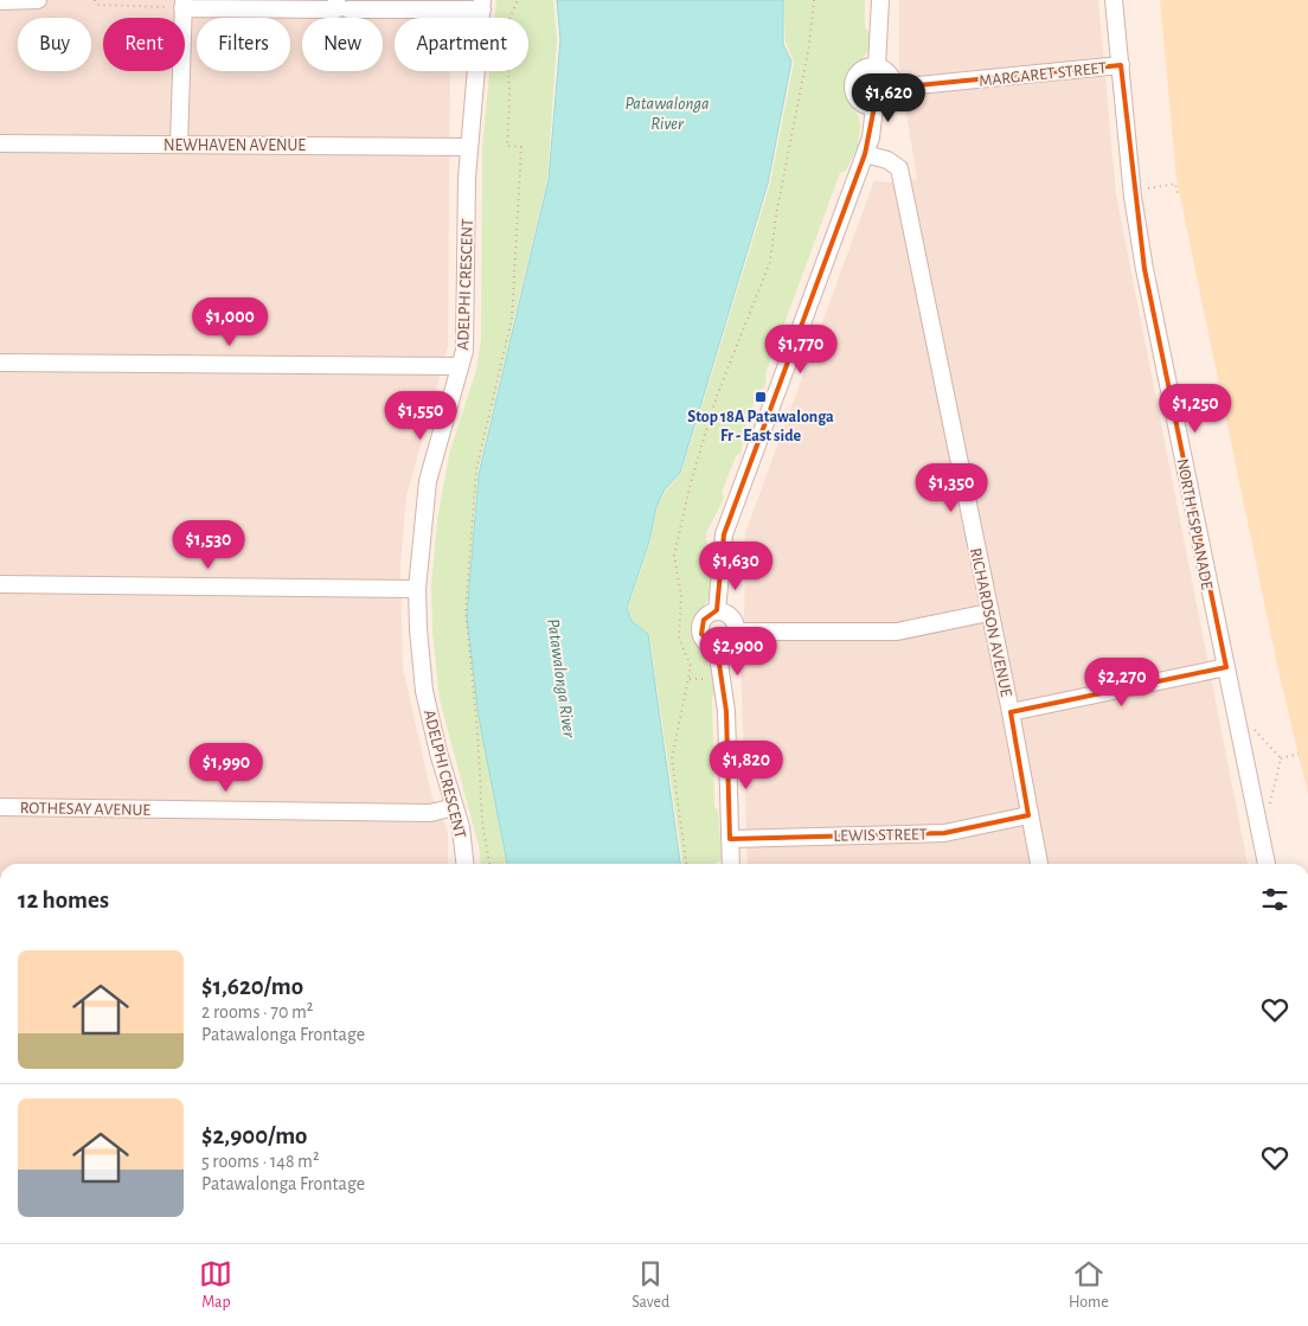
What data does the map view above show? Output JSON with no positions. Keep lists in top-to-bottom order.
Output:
{
  "streets": {
    "street": [
      "MARGARET STREET",
      "NEWHAVEN AVENUE",
      "ADELPHI CRESCENT",
      "NORTH ESPLANADE",
      "RICHARDSON AVENUE",
      "ROTHESAY AVENUE",
      "LEWIS STREET"
    ]
  },
  "crossings": [
    ["MARGARET STREET", "NORTH ESPLANADE"],
    ["NEWHAVEN AVENUE", "ADELPHI CRESCENT"],
    ["ADELPHI CRESCENT", "ROTHESAY AVENUE"],
    ["RICHARDSON AVENUE", "LEWIS STREET"]
  ],
  "water": ["Patawalonga River"],
  "places": {
    "transit": ["Stop 18A Patawalonga Fr - East side"]
  },
  "page": {
    "chip": [
      "Buy",
      "Rent",
      "Filters",
      "New",
      "Apartment"
    ],
    "price": [
      "$1,620",
      "$1,000",
      "$1,770",
      "$1,250",
      "$1,550",
      "$1,350",
      "$1,530",
      "$1,630",
      "$2,900",
      "$2,270",
      "$1,820",
      "$1,990"
    ],
    "heading": "12 homes",
    "list": [
      {
        "name": "$1,620/mo",
        "note": "2 rooms · 70 m² · Patawalonga Frontage"
      },
      {
        "name": "$2,900/mo",
        "note": "5 rooms · 148 m² · Patawalonga Frontage"
      }
    ],
    "tabs": ["Map", "Saved", "Home"]
  }
}
